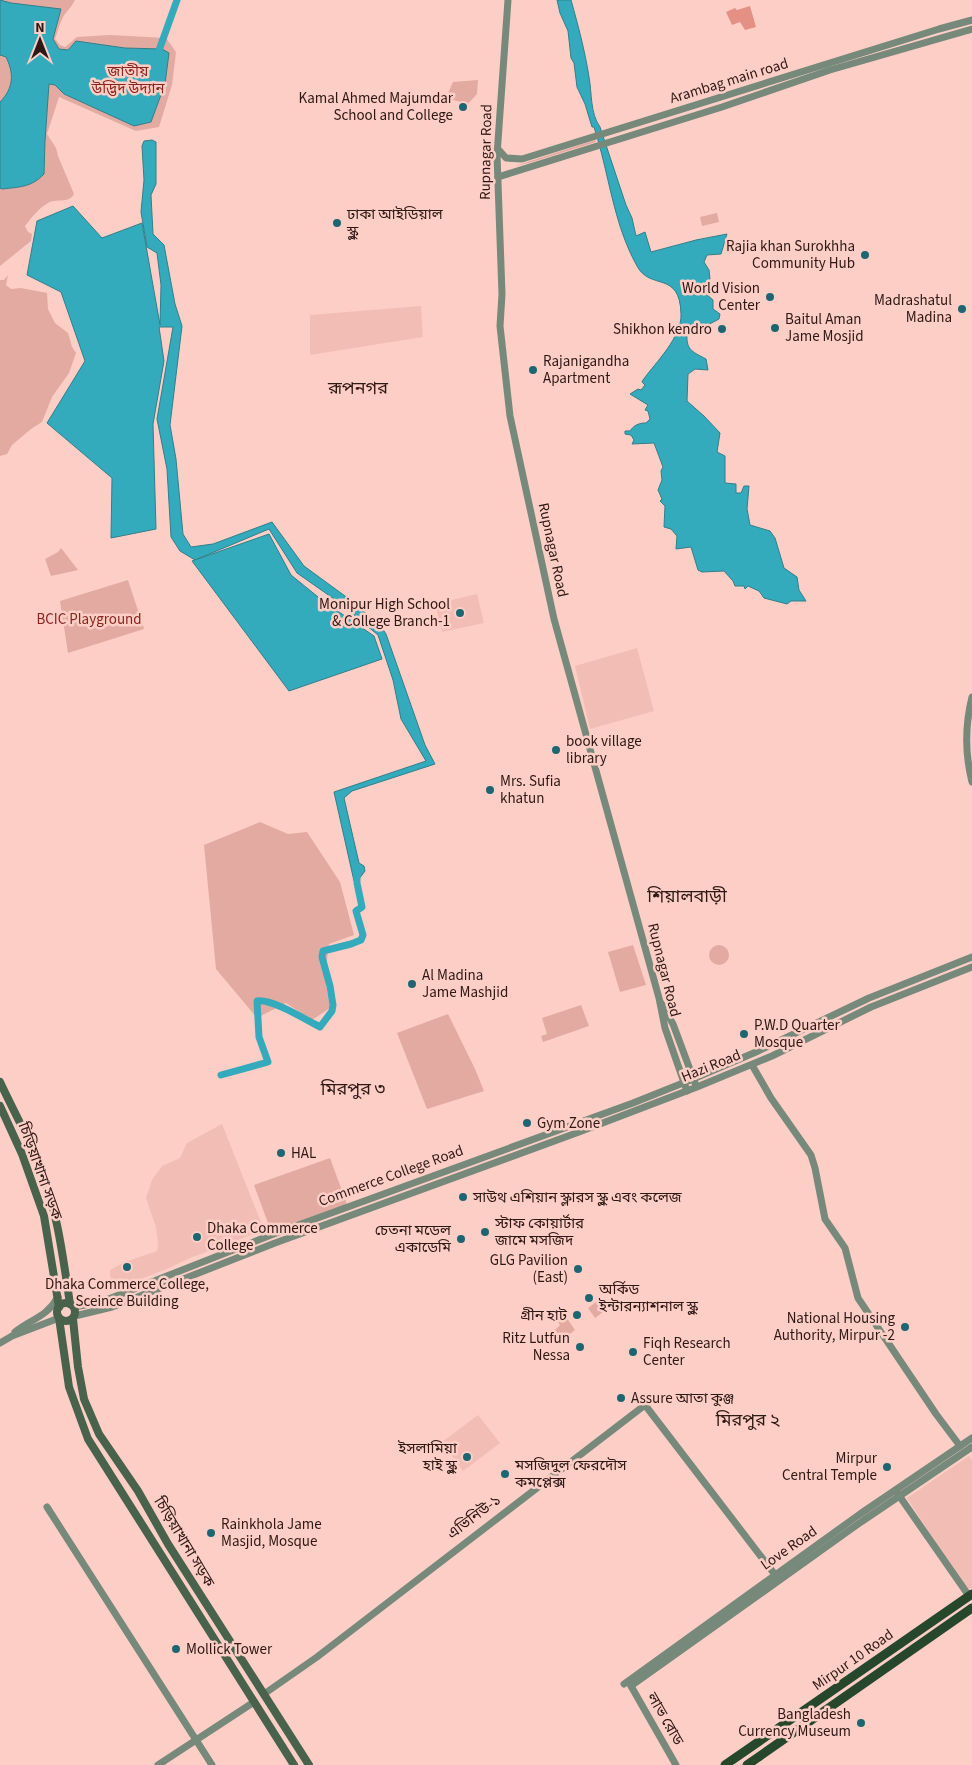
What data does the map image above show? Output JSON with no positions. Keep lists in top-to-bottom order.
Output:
{
  "streets": {
    "main road": ["চিড়িয়াখানা সড়ক", "Mirpur 10 Road"],
    "street": [
      "Arambag main road",
      "Rupnagar Road",
      "Hazi Road",
      "Commerce College Road",
      "এভিনিউ-১",
      "Love Road",
      "লাভ রোড"
    ]
  },
  "crossings": [
    ["Arambag main road", "Rupnagar Road"],
    ["Rupnagar Road", "Hazi Road"],
    ["Rupnagar Road", "Commerce College Road"],
    ["Hazi Road", "Commerce College Road"],
    ["চিড়িয়াখানা সড়ক", "Commerce College Road"],
    ["চিড়িয়াখানা সড়ক", "এভিনিউ-১"],
    ["এভিনিউ-১", "Love Road"],
    ["Love Road", "লাভ রোড"]
  ],
  "districts": [
    "রূপনগর",
    "শিয়ালবাড়ী",
    "মিরপুর ৩",
    "মিরপুর ২"
  ],
  "parks": ["জাতীয় উদ্ভিদ উদ্যান", "BCIC Playground"],
  "places": [
    "Kamal Ahmed Majumdar School and College",
    "ঢাকা আইডিয়াল স্কুল",
    "Rajia khan Surokhha Community Hub",
    "World Vision Center",
    "Madrashatul Madina",
    "Baitul Aman Jame Mosjid",
    "Shikhon kendro",
    "Rajanigandha Apartment",
    "Monipur High School & College Branch-1",
    "book village library",
    "Mrs. Sufia khatun",
    "Al Madina Jame Mashjid",
    "P.W.D Quarter Mosque",
    "Gym Zone",
    "HAL",
    "সাউথ এশিয়ান স্কলারস স্কুল এবং কলেজ",
    "স্টাফ কোয়ার্টার জামে মসজিদ",
    "Dhaka Commerce College",
    "চেতনা মডেল একাডেমি",
    "Dhaka Commerce College, Sceince Building",
    "GLG Pavilion (East)",
    "অর্কিড ইন্টারন্যাশনাল স্কুল",
    "গ্রীন হাট",
    "National Housing Authority, Mirpur -2",
    "Ritz Lutfun Nessa",
    "Fiqh Research Center",
    "Assure আতা কুঞ্জ",
    "ইসলামিয়া হাই স্কুল",
    "Mirpur Central Temple",
    "মসজিদুল ফেরদৌস কমপ্লেক্স",
    "Rainkhola Jame Masjid, Mosque",
    "Mollick Tower",
    "Bangladesh Currency Museum"
  ],
  "north": "top"
}
